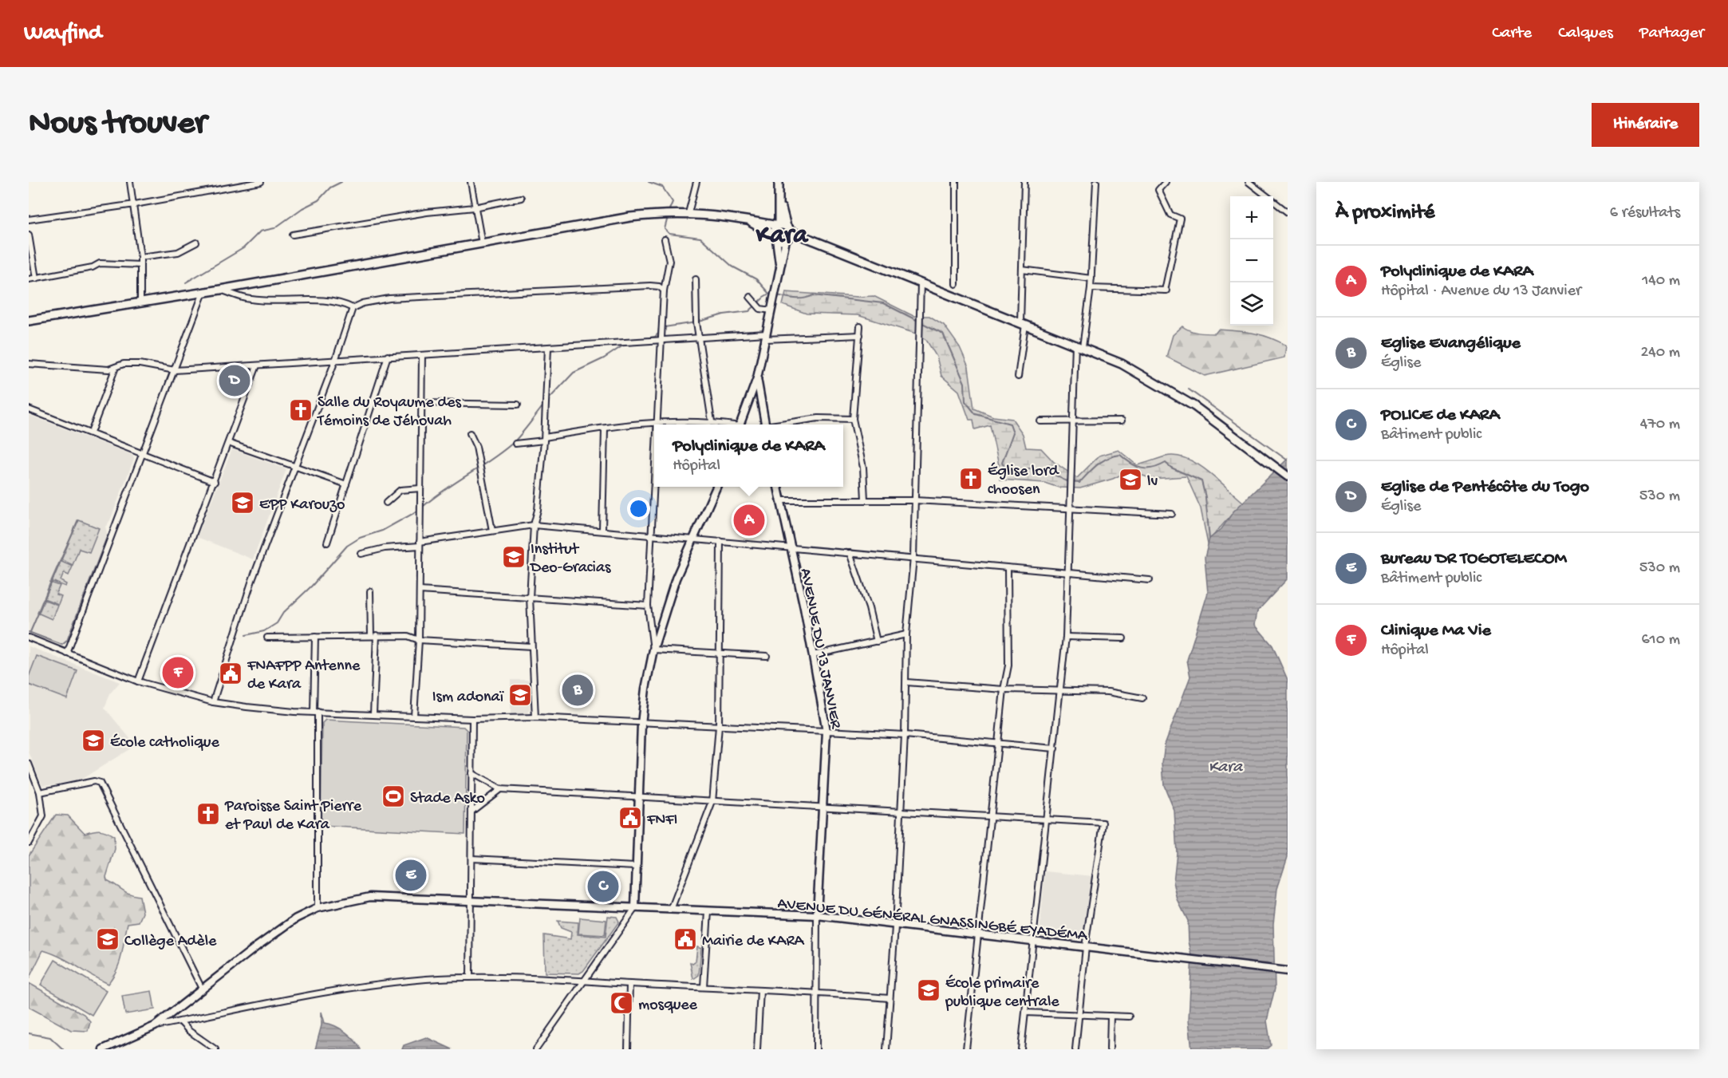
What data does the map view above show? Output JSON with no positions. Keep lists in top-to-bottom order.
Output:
{
  "streets": {
    "main road": ["AVENUE DU 13 JANVIER", "AVENUE DU GÉNÉRAL GNASSINGBÉ EYADÉMA"]
  },
  "crossings": [
    ["AVENUE DU 13 JANVIER", "AVENUE DU GÉNÉRAL GNASSINGBÉ EYADÉMA"]
  ],
  "districts": ["Kara"],
  "water": ["Kara"],
  "places": {
    "church": ["Salle du Royaume des Témoins de Jéhovah", "Église lord choosen", "Paroisse Saint Pierre et Paul de Kara"],
    "school or university": [
      "lv",
      "EPP Karouzo",
      "Institut Deo-Gracias",
      "Ism adonaï",
      "École catholique",
      "Collège Adèle",
      "École primaire publique centrale"
    ],
    "public building": ["FNAFPP Antenne de Kara", "FNFI", "Mairie de KARA"],
    "sports": ["Stade Asko"],
    "mosque": ["mosquee"]
  },
  "page": {
    "header": "Wayfind",
    "nav": ["Carte", "Calques", "Partager"],
    "buttons": "Itinéraire",
    "title": "Nous trouver",
    "heading": ["À proximité", "6 résultats"],
    "map_buttons": ["+", "−"],
    "list": [
      {
        "mark": "A",
        "name": "Polyclinique de KARA",
        "note": "Hôpital · Avenue du 13 Janvier",
        "value": "140 m"
      },
      {
        "mark": "B",
        "name": "Eglise Evangélique",
        "note": "Église",
        "value": "240 m"
      },
      {
        "mark": "C",
        "name": "POLICE de KARA",
        "note": "Bâtiment public",
        "value": "470 m"
      },
      {
        "mark": "D",
        "name": "Eglise de Pentécôte du Togo",
        "note": "Église",
        "value": "530 m"
      },
      {
        "mark": "E",
        "name": "Bureau DR TOGOTELECOM",
        "note": "Bâtiment public",
        "value": "530 m"
      },
      {
        "mark": "F",
        "name": "Clinique Ma Vie",
        "note": "Hôpital",
        "value": "610 m"
      }
    ],
    "pins": [
      "D",
      "A",
      "F",
      "B",
      "E",
      "C"
    ],
    "popup": ["Polyclinique de KARA", "Hôpital"]
  }
}
